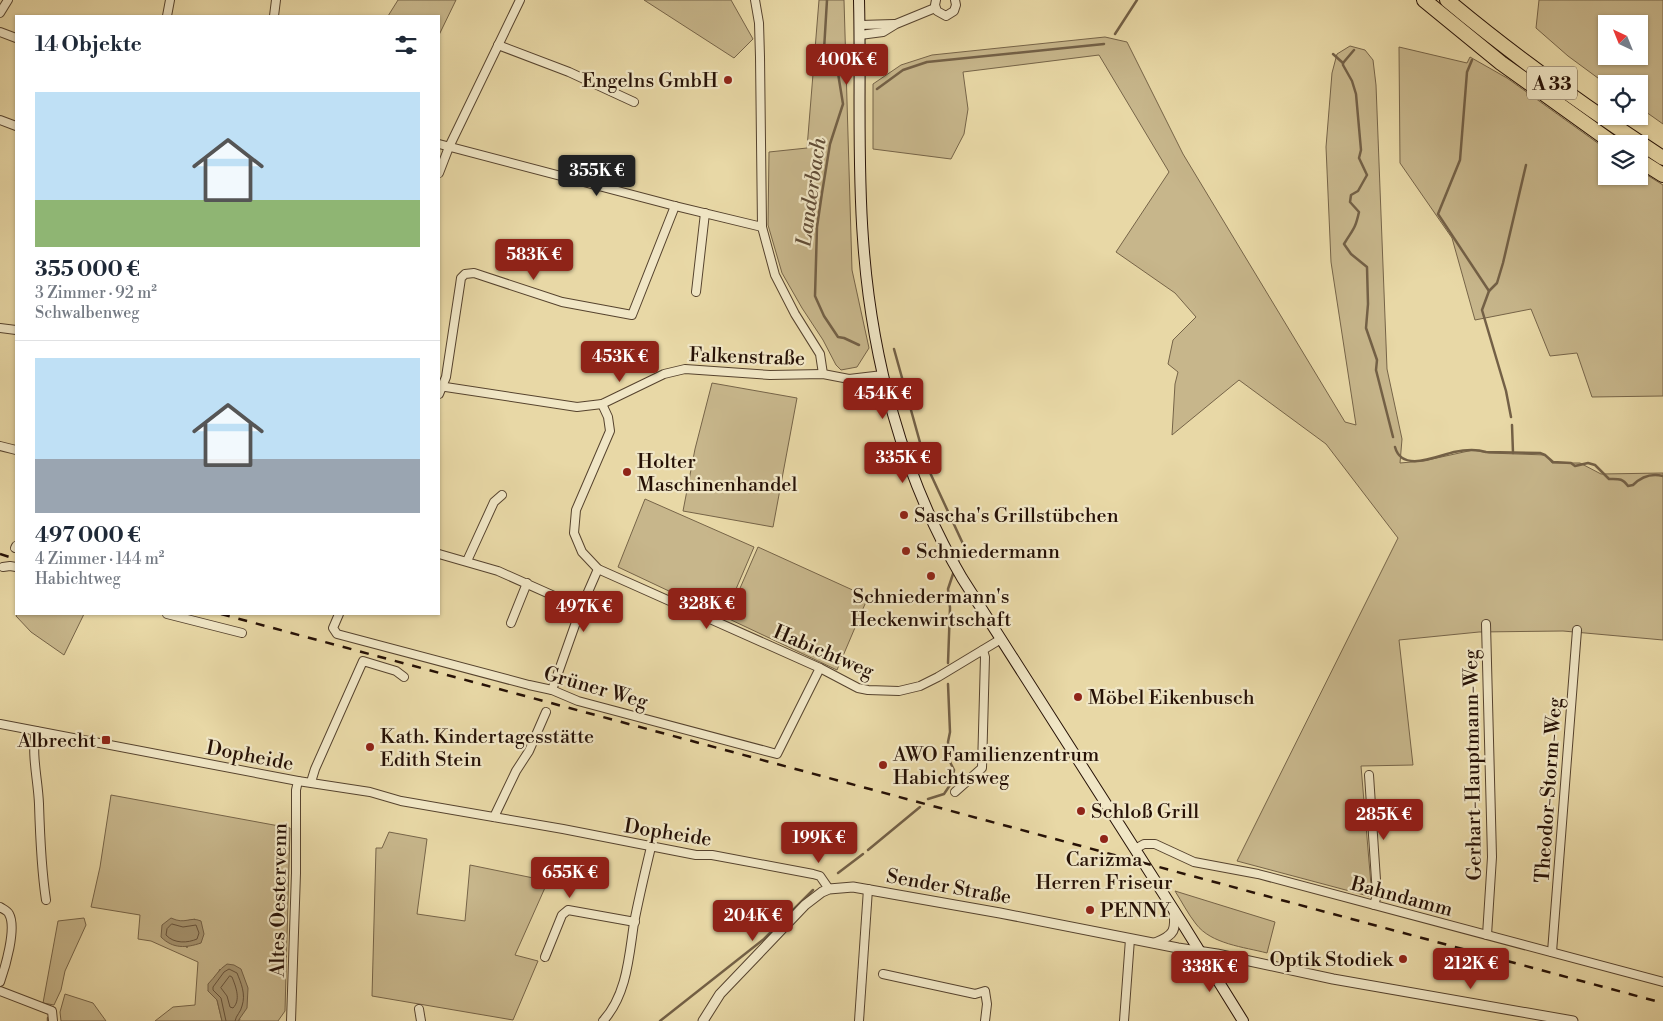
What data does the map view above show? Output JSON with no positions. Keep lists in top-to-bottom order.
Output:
{
  "streets": {
    "highway": ["A 33"],
    "street": [
      "Falkenstraße",
      "Habichtweg",
      "Grüner Weg",
      "Dopheide",
      "Gerhart-Hauptmann-Weg",
      "Theodor-Storm-Weg",
      "Sender Straße",
      "Bahndamm",
      "Altes Oestervenn"
    ]
  },
  "crossings": [
    ["Falkenstraße", "Habichtweg"],
    ["Habichtweg", "Grüner Weg"],
    ["Dopheide", "Sender Straße"],
    ["Dopheide", "Altes Oestervenn"],
    ["Gerhart-Hauptmann-Weg", "Bahndamm"],
    ["Theodor-Storm-Weg", "Bahndamm"]
  ],
  "water": ["Landerbach"],
  "places": {
    "other": [
      "Engelns GmbH",
      "Holter Maschinenhandel",
      "Sascha's Grillstübchen",
      "Schniedermann",
      "Schniedermann's Heckenwirtschaft",
      "Möbel Eikenbusch",
      "Kath. Kindertagesstätte Edith Stein",
      "AWO Familienzentrum Habichtsweg",
      "Schloß Grill",
      "Carizma Herren Friseur",
      "PENNY",
      "Optik Stodiek"
    ],
    "transit": ["Albrecht"]
  },
  "north": "top left",
  "page": {
    "heading": "14 Objekte",
    "price": [
      "400K €",
      "355K €",
      "583K €",
      "453K €",
      "454K €",
      "335K €",
      "328K €",
      "497K €",
      "285K €",
      "199K €",
      "655K €",
      "204K €",
      "212K €",
      "338K €"
    ],
    "list": [
      {
        "name": "355 000 €",
        "note": "3 Zimmer · 92 m² · Schwalbenweg"
      },
      {
        "name": "497 000 €",
        "note": "4 Zimmer · 144 m² · Habichtweg"
      }
    ]
  }
}
